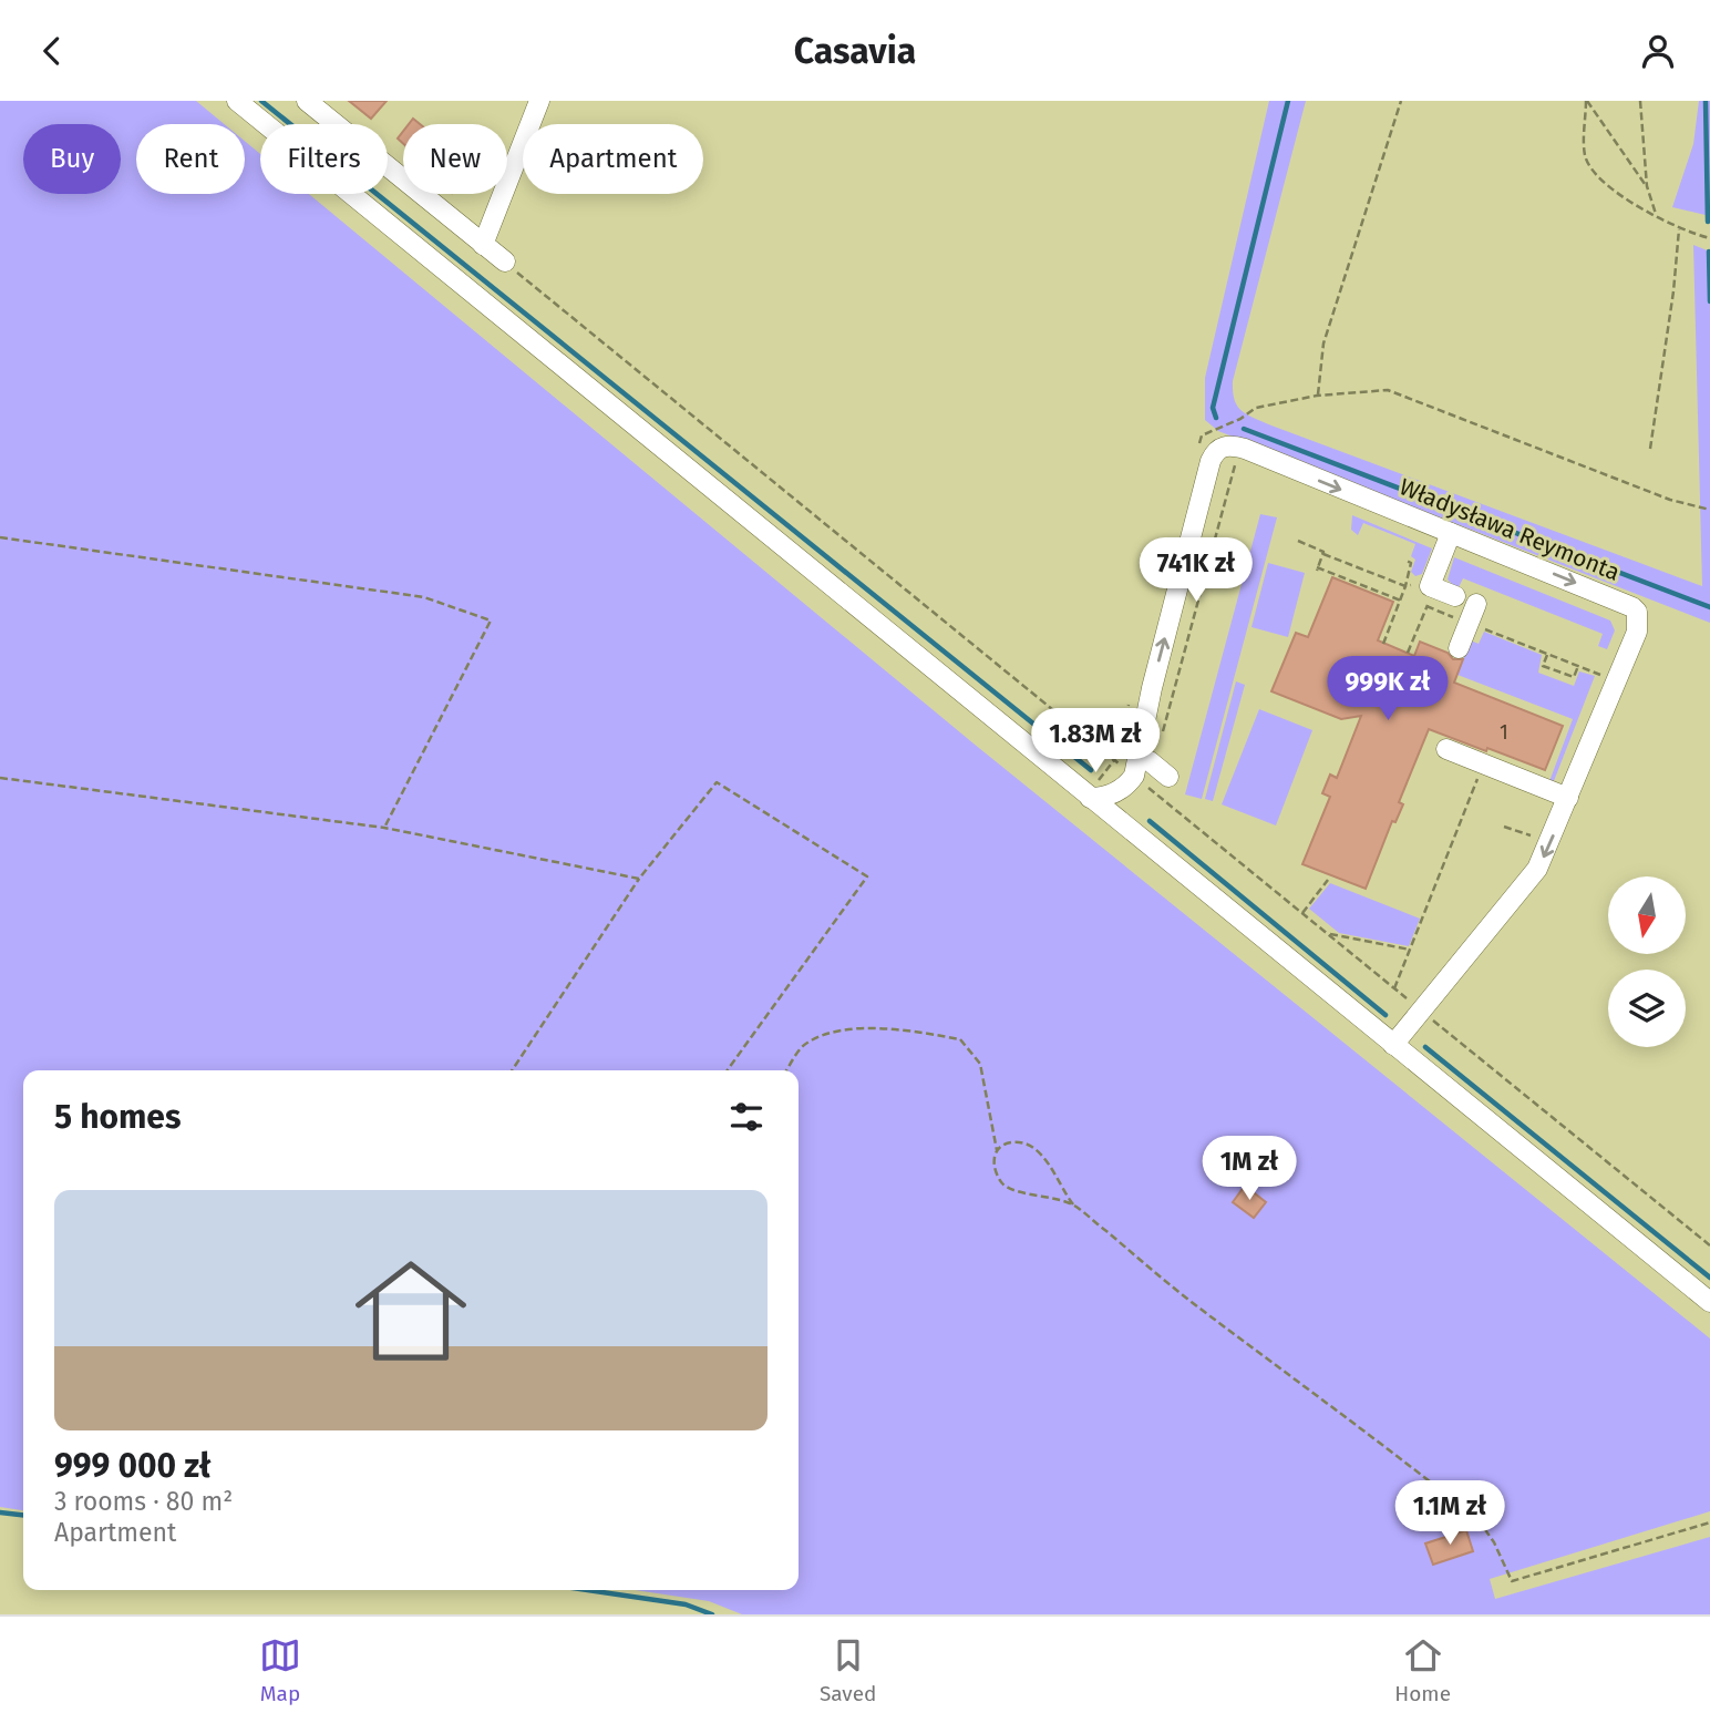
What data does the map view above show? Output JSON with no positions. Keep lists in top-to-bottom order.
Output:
{
  "streets": {
    "street": ["Władysława Reymonta"]
  },
  "house_numbers": ["1"],
  "north": "bottom",
  "page": {
    "header": "Casavia",
    "chip": [
      "Buy",
      "Rent",
      "Filters",
      "New",
      "Apartment"
    ],
    "price": [
      "741K zł",
      "999K zł",
      "1.83M zł",
      "1M zł",
      "1.1M zł"
    ],
    "heading": "5 homes",
    "list": [
      {
        "name": "999 000 zł",
        "note": "3 rooms · 80 m² · Apartment"
      }
    ],
    "tabs": ["Map", "Saved", "Home"]
  }
}
